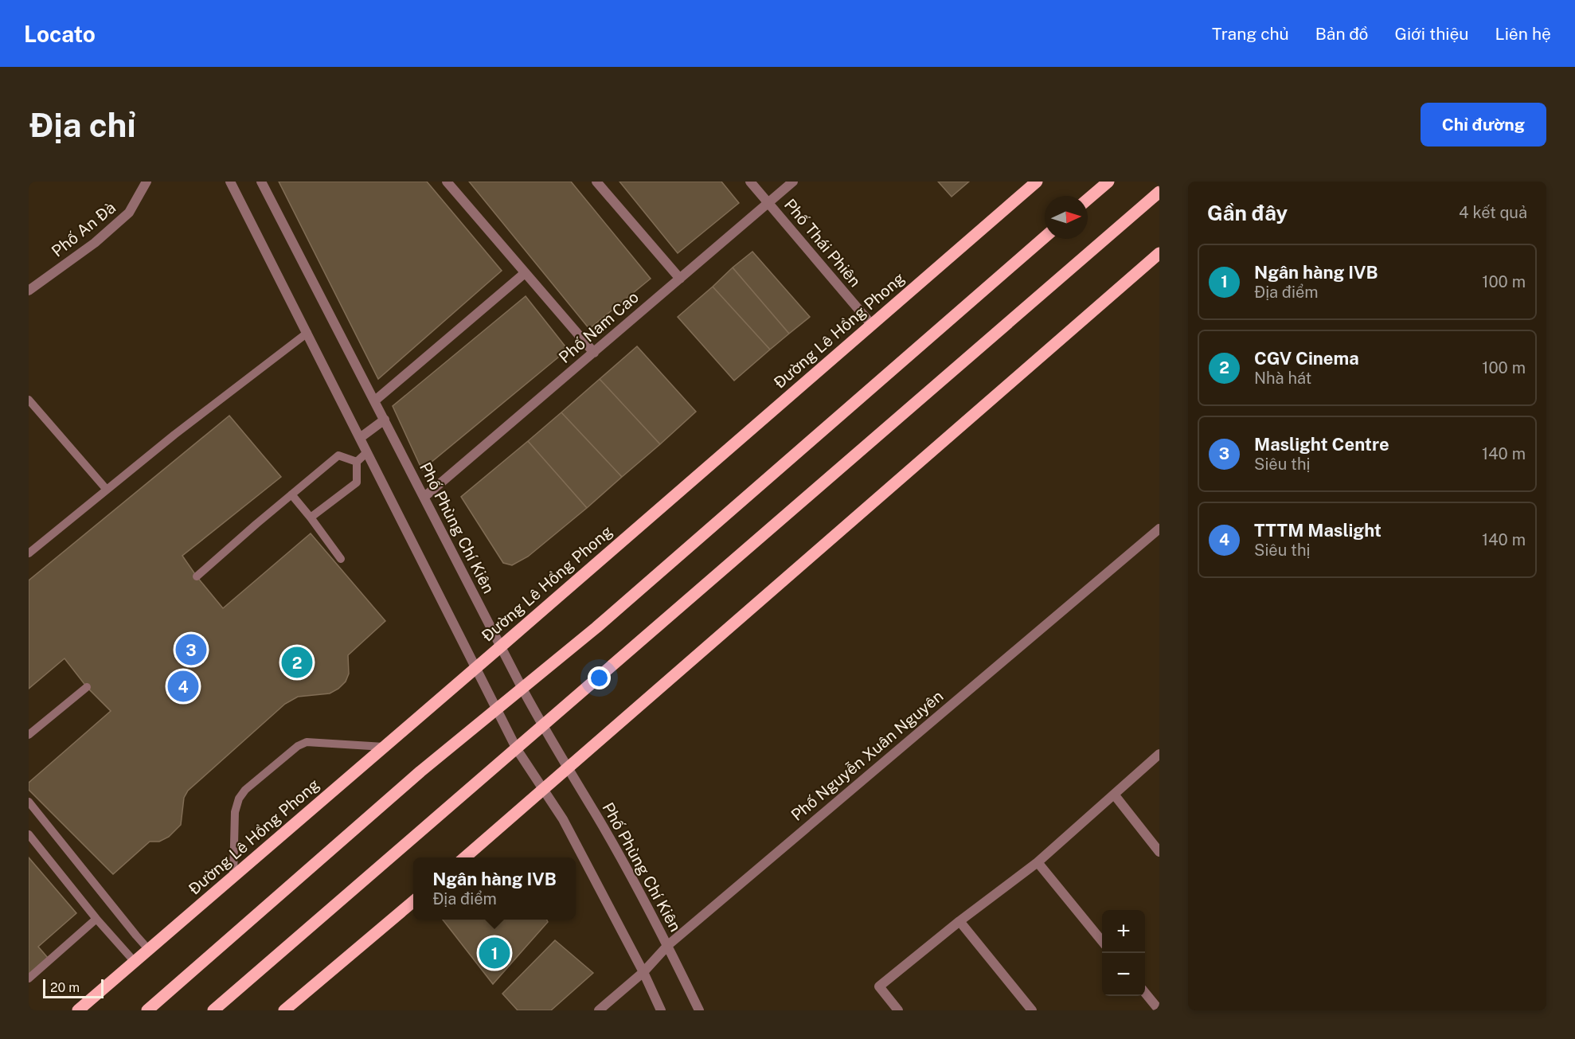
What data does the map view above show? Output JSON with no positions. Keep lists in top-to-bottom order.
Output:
{
  "streets": {
    "main road": ["Đường Lê Hồng Phong"],
    "street": [
      "Phố An Đà",
      "Phố Thái Phiên",
      "Phố Nam Cao",
      "Phố Phùng Chí Kiên",
      "Phố Nguyễn Xuân Nguyên"
    ]
  },
  "crossings": [
    ["Phố Thái Phiên", "Phố Nam Cao"],
    ["Phố Thái Phiên", "Đường Lê Hồng Phong"],
    ["Phố Nam Cao", "Phố Phùng Chí Kiên"],
    ["Đường Lê Hồng Phong", "Phố Phùng Chí Kiên"],
    ["Phố Phùng Chí Kiên", "Phố Nguyễn Xuân Nguyên"]
  ],
  "scale_bar": "20 m",
  "north": "right",
  "page": {
    "header": "Locato",
    "nav": [
      "Trang chủ",
      "Bản đồ",
      "Giới thiệu",
      "Liên hệ"
    ],
    "buttons": "Chỉ đường",
    "title": "Địa chỉ",
    "heading": ["Gần đây", "4 kết quả"],
    "list": [
      {
        "mark": "1",
        "name": "Ngân hàng IVB",
        "note": "Địa điểm",
        "value": "100 m"
      },
      {
        "mark": "2",
        "name": "CGV Cinema",
        "note": "Nhà hát",
        "value": "100 m"
      },
      {
        "mark": "3",
        "name": "Maslight Centre",
        "note": "Siêu thị",
        "value": "140 m"
      },
      {
        "mark": "4",
        "name": "TTTM Maslight",
        "note": "Siêu thị",
        "value": "140 m"
      }
    ],
    "pins": [
      "3",
      "2",
      "4",
      "1"
    ],
    "popup": ["Ngân hàng IVB", "Địa điểm"],
    "map_buttons": ["+", "−"],
    "scale": "20 m"
  }
}
